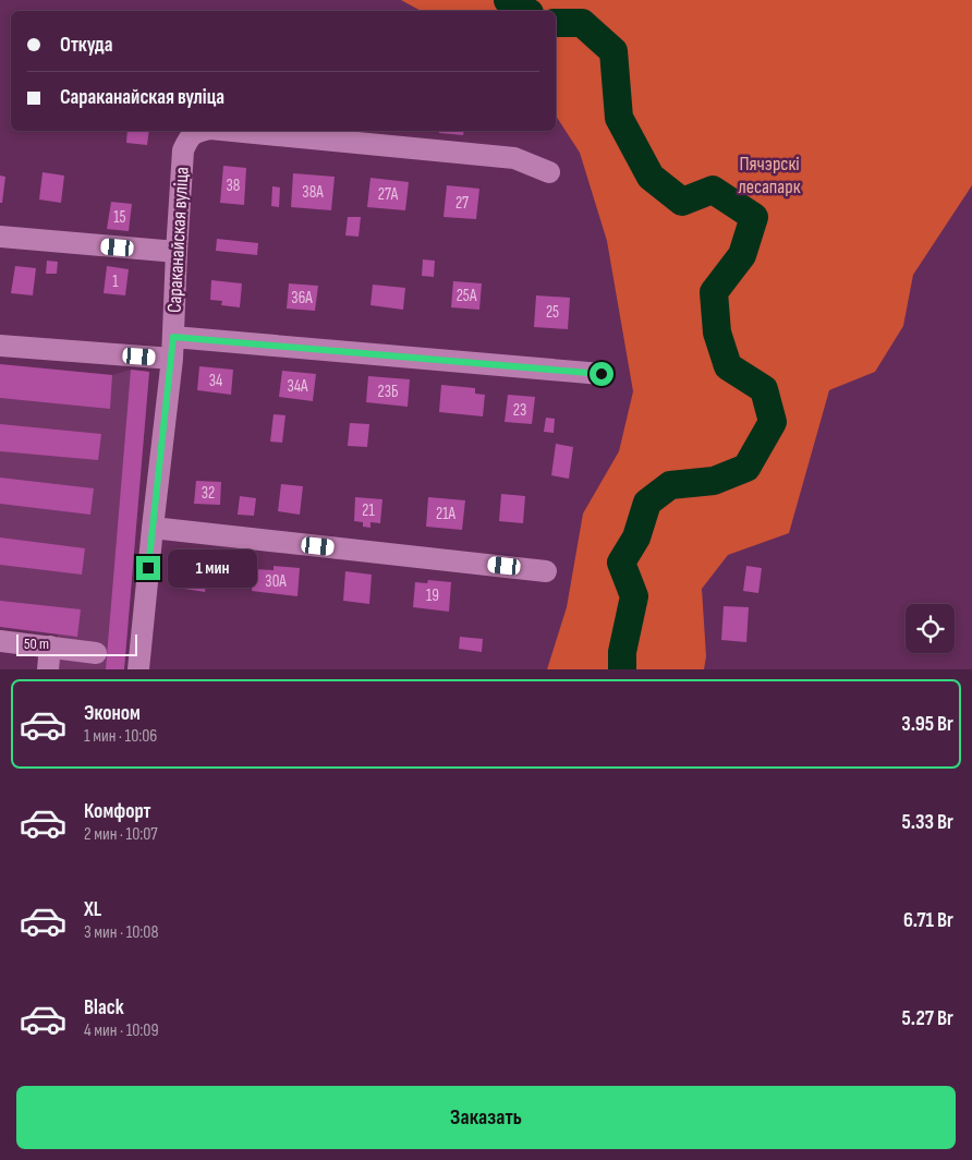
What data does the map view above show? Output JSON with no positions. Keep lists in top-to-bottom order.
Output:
{
  "streets": {
    "street": ["Сараканайская вуліца"]
  },
  "parks": ["Пячэрскі лесапарк"],
  "house_numbers": [
    "38",
    "38А",
    "27А",
    "27",
    "15",
    "1",
    "25А",
    "36А",
    "25",
    "34",
    "34А",
    "23Б",
    "23",
    "32",
    "21",
    "21А",
    "30А",
    "19"
  ],
  "scale_bar": "50 m",
  "page": {
    "banner": ["Откуда", "Сараканайская вуліца"],
    "bubble": "1 мин",
    "scale": "50 m",
    "list": [
      {
        "name": "Эконом",
        "note": "1 мин · 10:06",
        "value": "3.95 Br"
      },
      {
        "name": "Комфорт",
        "note": "2 мин · 10:07",
        "value": "5.33 Br"
      },
      {
        "name": "XL",
        "note": "3 мин · 10:08",
        "value": "6.71 Br"
      },
      {
        "name": "Black",
        "note": "4 мин · 10:09",
        "value": "5.27 Br"
      }
    ],
    "buttons": "Заказать"
  }
}
